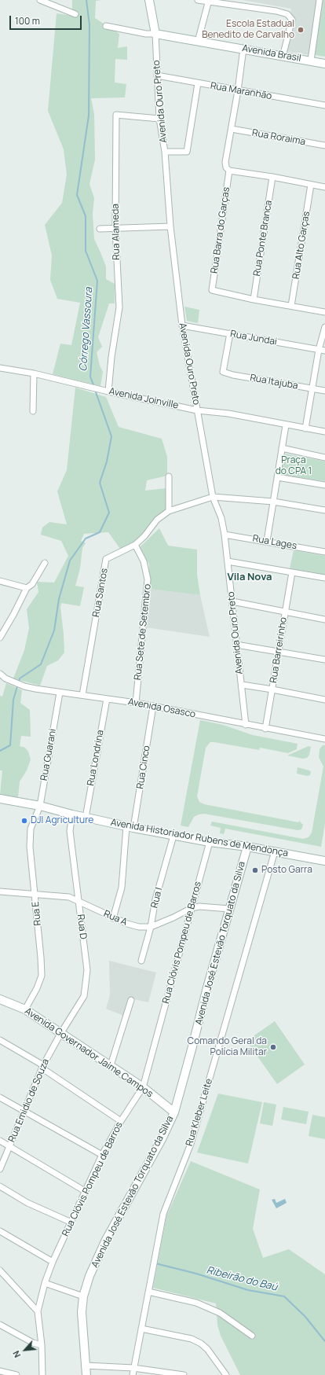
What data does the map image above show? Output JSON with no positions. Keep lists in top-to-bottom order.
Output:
{
  "streets": {
    "main road": [
      "Avenida Brasil",
      "Avenida Ouro Preto",
      "Avenida Historiador Rubens de Mendonça",
      "Avenida José Estevão Torquato da Silva",
      "Avenida Governador Jaime Campos"
    ],
    "street": [
      "Rua Maranhão",
      "Rua Roraima",
      "Rua Barra do Garças",
      "Rua Alameda",
      "Rua Ponte Branca",
      "Rua Alto Garças",
      "Rua Jundai",
      "Rua Itajuba",
      "Avenida Joinville",
      "Rua Lages",
      "Rua Santos",
      "Rua Sete de Setembro",
      "Rua Barreirinho",
      "Avenida Osasco",
      "Rua Guarani",
      "Rua Londrina",
      "Rua Cinco",
      "Rua I",
      "Rua E",
      "Rua A",
      "Rua D",
      "Rua Clóvis Pompeu de Barros",
      "Rua Emidio de Souza",
      "Rua Kleber Leite"
    ]
  },
  "crossings": [
    ["Avenida Brasil", "Avenida Ouro Preto"],
    ["Rua Maranhão", "Avenida Ouro Preto"],
    ["Avenida Ouro Preto", "Rua Alameda"],
    ["Avenida Ouro Preto", "Rua Jundai"],
    ["Avenida Ouro Preto", "Avenida Joinville"],
    ["Avenida Ouro Preto", "Rua Lages"],
    ["Avenida Ouro Preto", "Rua Santos"],
    ["Avenida Ouro Preto", "Avenida Osasco"],
    ["Rua Barra do Garças", "Rua Ponte Branca"],
    ["Rua Alameda", "Avenida Joinville"],
    ["Rua Jundai", "Rua Itajuba"],
    ["Rua Santos", "Rua Sete de Setembro"],
    ["Rua Santos", "Avenida Osasco"],
    ["Rua Sete de Setembro", "Avenida Osasco"],
    ["Rua Barreirinho", "Avenida Osasco"],
    ["Avenida Osasco", "Rua Guarani"],
    ["Avenida Osasco", "Rua Londrina"],
    ["Avenida Osasco", "Rua Cinco"],
    ["Rua Guarani", "Avenida Historiador Rubens de Mendonça"],
    ["Rua Guarani", "Rua E"],
    ["Rua Londrina", "Avenida Historiador Rubens de Mendonça"],
    ["Rua Cinco", "Avenida Historiador Rubens de Mendonça"],
    ["Rua Cinco", "Rua A"],
    ["Avenida Historiador Rubens de Mendonça", "Rua I"],
    ["Avenida Historiador Rubens de Mendonça", "Rua D"],
    ["Avenida Historiador Rubens de Mendonça", "Rua Clóvis Pompeu de Barros"],
    ["Avenida Historiador Rubens de Mendonça", "Avenida José Estevão Torquato da Silva"],
    ["Avenida Historiador Rubens de Mendonça", "Rua Kleber Leite"],
    ["Rua I", "Rua A"],
    ["Rua E", "Rua A"],
    ["Rua E", "Avenida Governador Jaime Campos"],
    ["Rua A", "Rua D"],
    ["Rua A", "Rua Clóvis Pompeu de Barros"],
    ["Rua A", "Avenida José Estevão Torquato da Silva"],
    ["Rua D", "Avenida Governador Jaime Campos"],
    ["Rua D", "Rua Emidio de Souza"],
    ["Rua Clóvis Pompeu de Barros", "Avenida Governador Jaime Campos"],
    ["Avenida José Estevão Torquato da Silva", "Avenida Governador Jaime Campos"],
    ["Avenida Governador Jaime Campos", "Rua Emidio de Souza"]
  ],
  "districts": ["Vila Nova"],
  "water": ["Córrego Vassoura", "Ribeirão do Baú"],
  "parks": ["Praça do CPA 1"],
  "places": [
    "Escola Estadual Benedito de Carvalho",
    "DJI Agriculture",
    "Posto Garra",
    "Comando Geral da Polícia Militar"
  ],
  "scale_bar": "100 m",
  "north": "bottom left"
}
